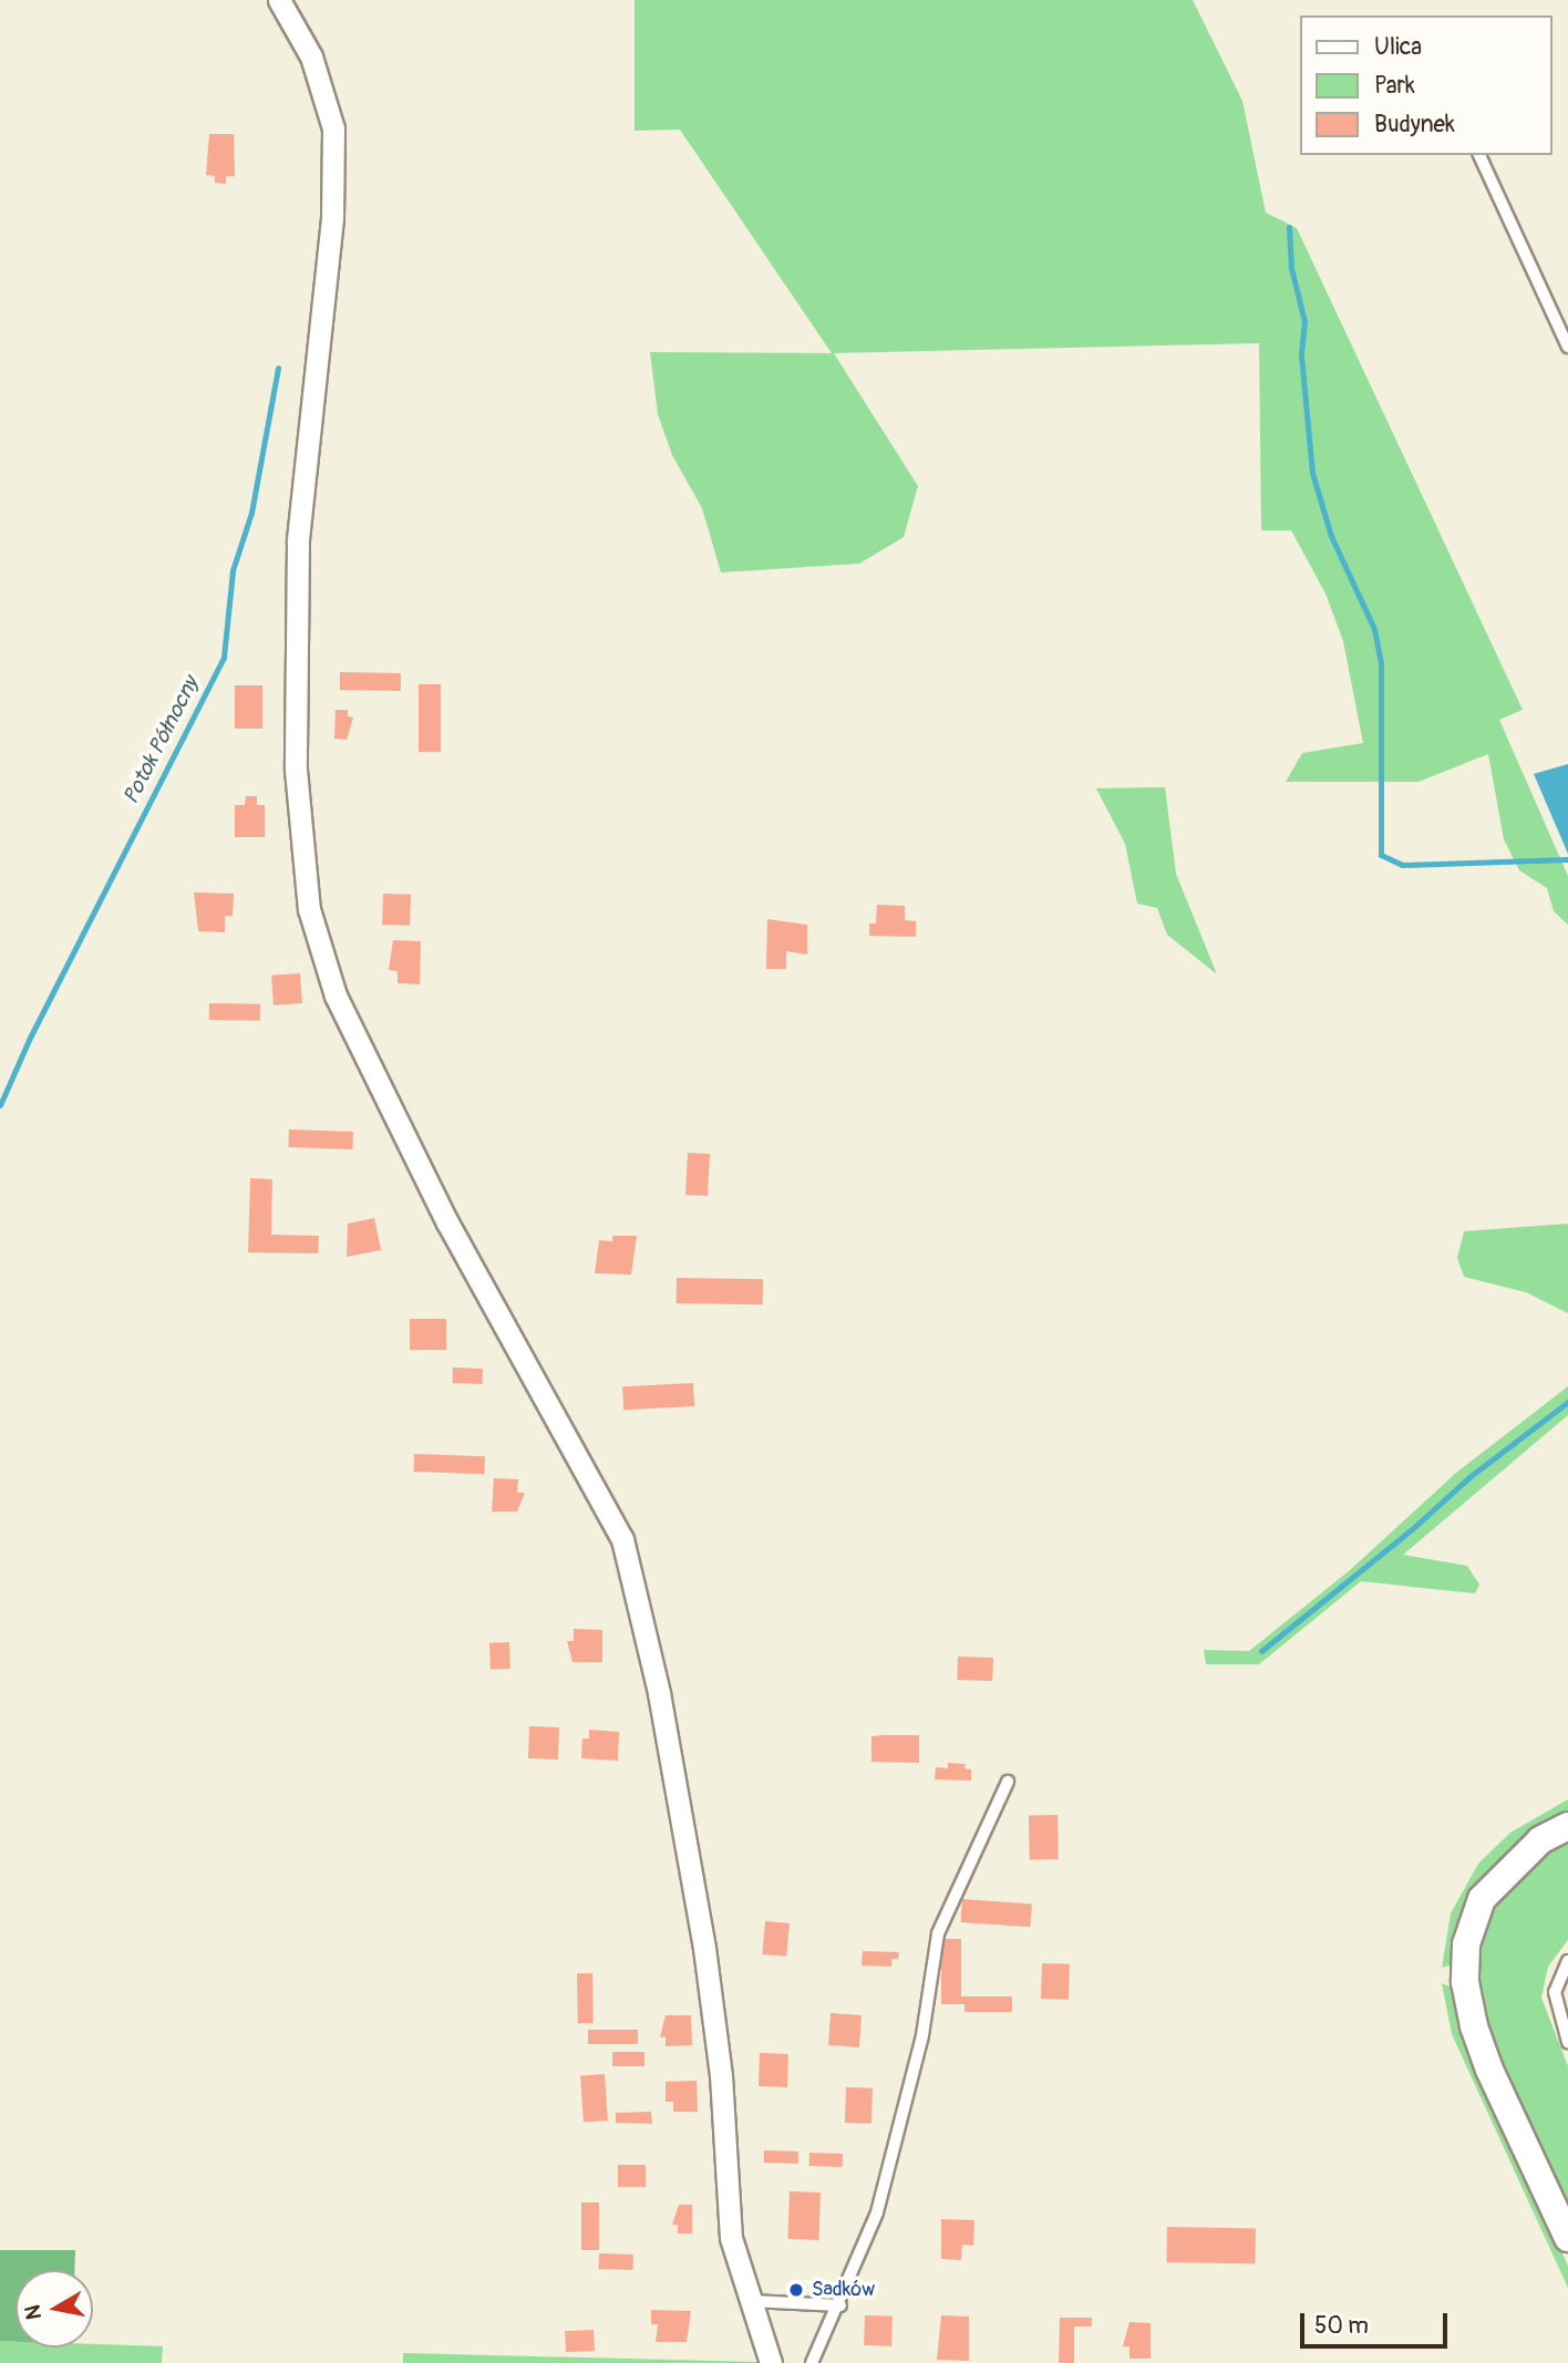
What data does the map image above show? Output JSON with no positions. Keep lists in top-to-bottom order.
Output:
{
  "water": ["Potok Północny"],
  "places": ["Sadków"],
  "legend": ["Ulica", "Park", "Budynek"],
  "scale_bar": "50 m",
  "north": "left"
}
